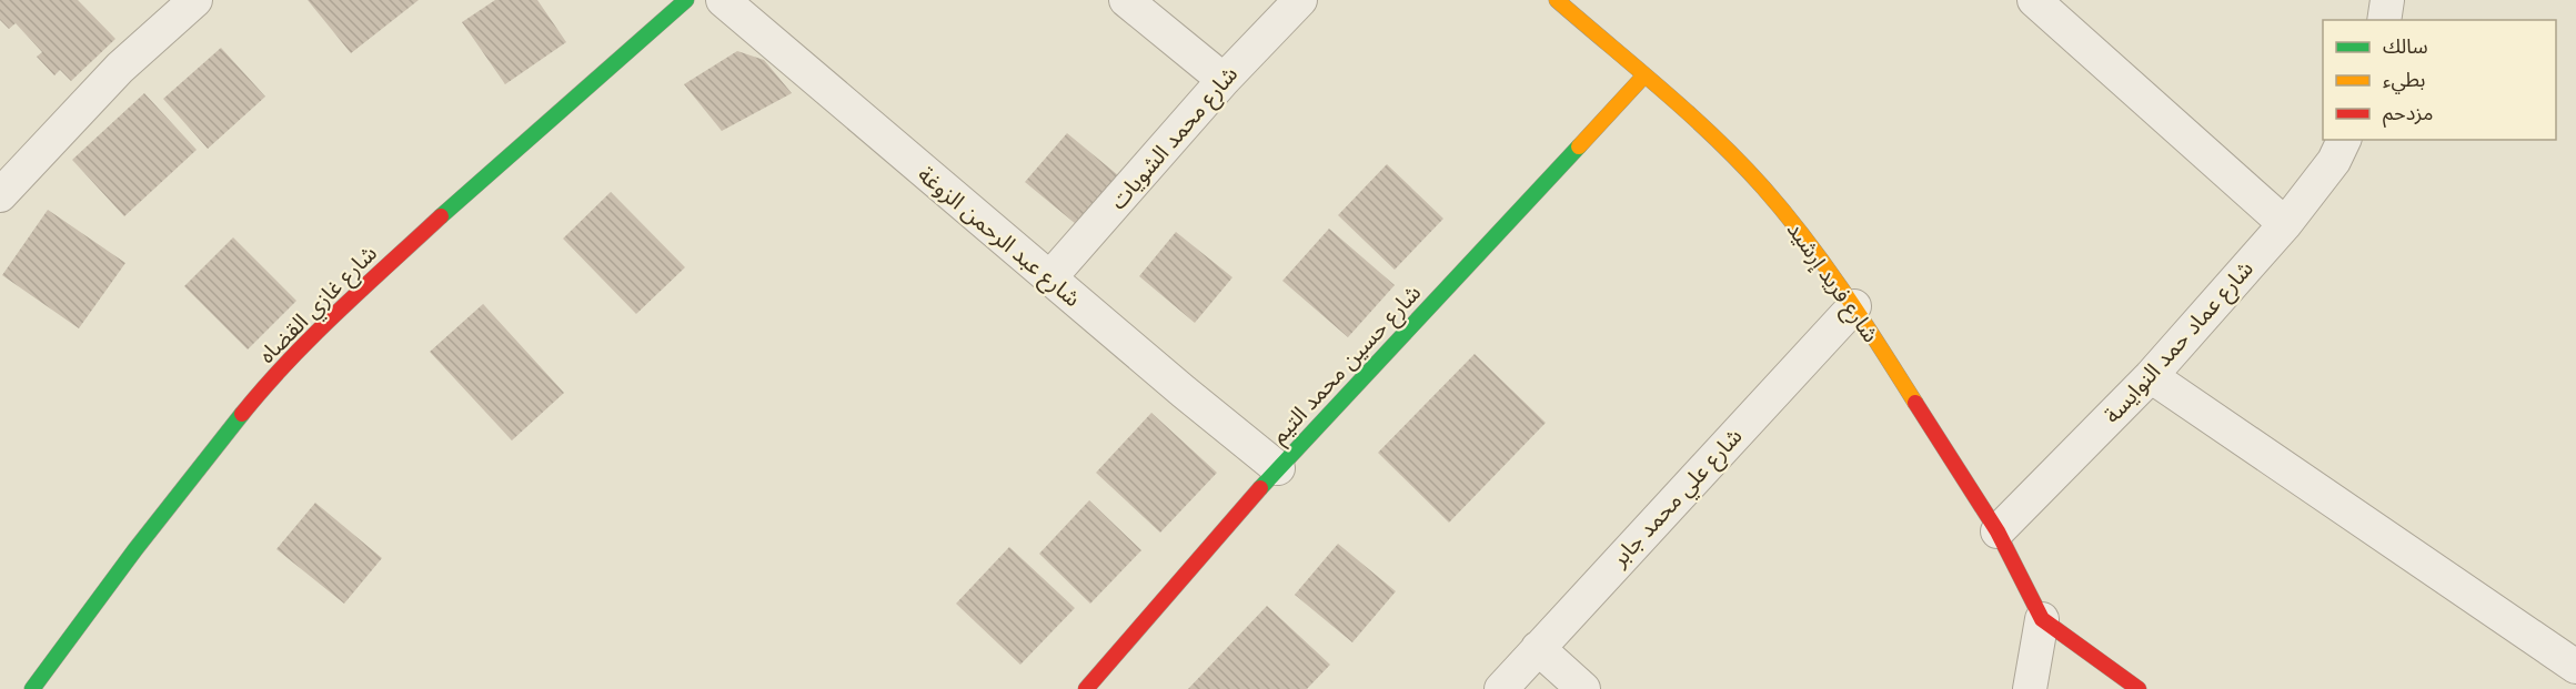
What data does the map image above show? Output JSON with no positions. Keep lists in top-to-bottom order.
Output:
{
  "streets": {
    "street": [
      "شارع محمد الشويات",
      "شارع عبد الرحمن الزوغة",
      "شارع فريد إرشيد",
      "شارع غازي القضاه",
      "شارع عماد حمد النوايسة",
      "شارع حسين محمد التيم",
      "شارع علي محمد جابر"
    ]
  },
  "crossings": [
    ["شارع محمد الشويات", "شارع عبد الرحمن الزوغة"],
    ["شارع عبد الرحمن الزوغة", "شارع حسين محمد التيم"],
    ["شارع فريد إرشيد", "شارع عماد حمد النوايسة"],
    ["شارع فريد إرشيد", "شارع حسين محمد التيم"],
    ["شارع فريد إرشيد", "شارع علي محمد جابر"]
  ],
  "legend": ["سالك", "بطيء", "مزدحم"]
}
